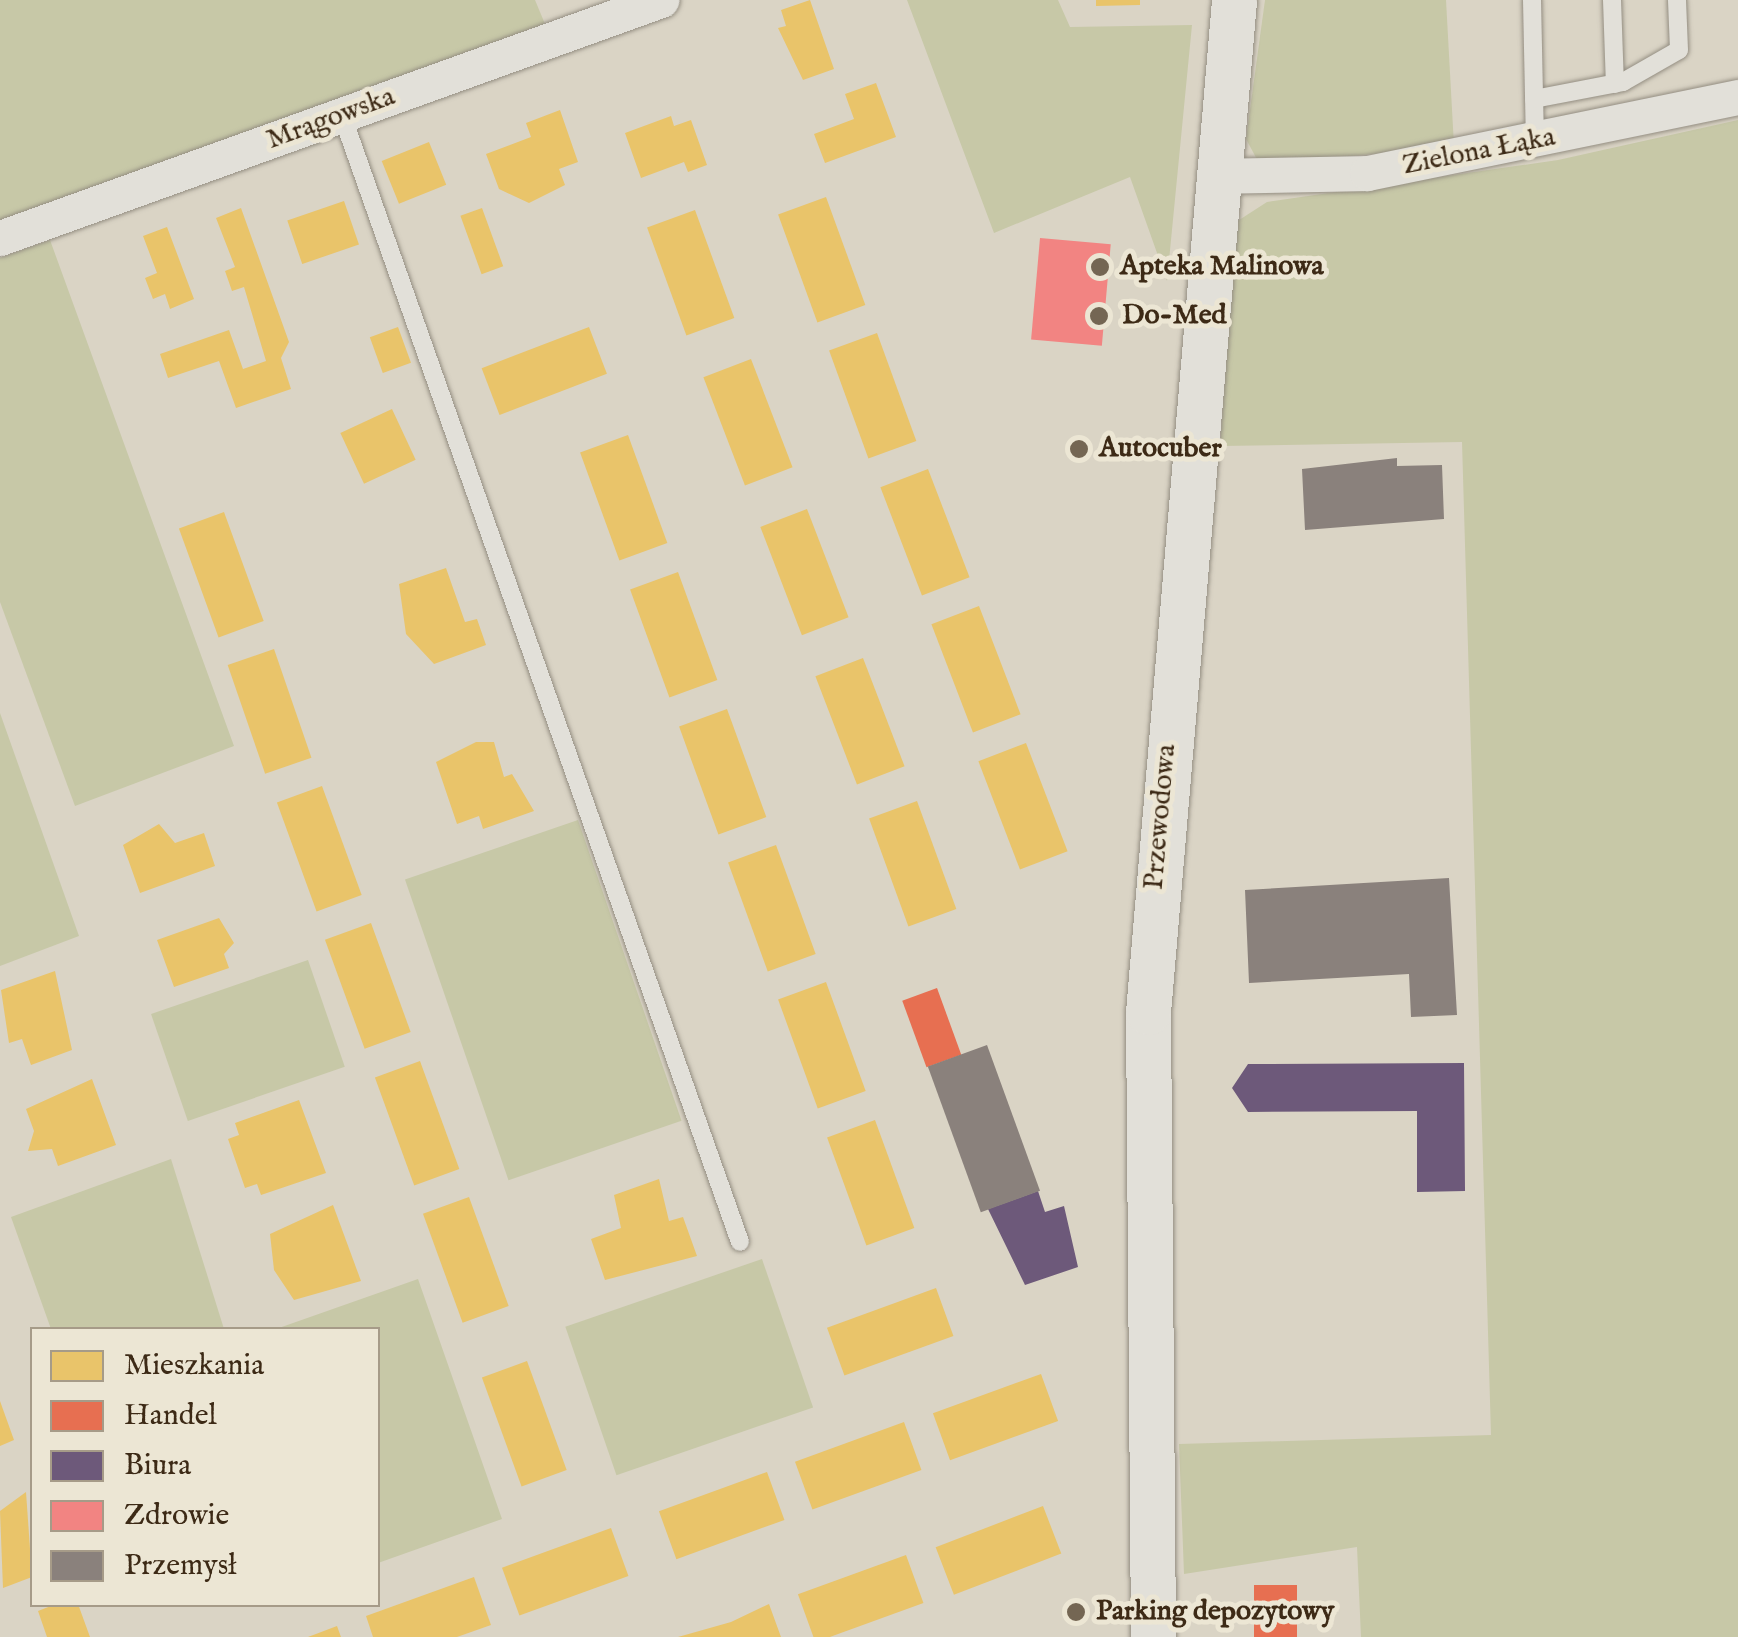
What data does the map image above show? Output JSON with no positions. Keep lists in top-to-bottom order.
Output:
{
  "streets": {
    "street": ["Mrągowska", "Zielona Łąka", "Przewodowa"]
  },
  "crossings": [
    ["Zielona Łąka", "Przewodowa"]
  ],
  "places": [
    "Apteka Malinowa",
    "Do-Med",
    "Autocuber",
    "Parking depozytowy"
  ],
  "legend": [
    "Mieszkania",
    "Handel",
    "Biura",
    "Zdrowie",
    "Przemysł"
  ]
}
